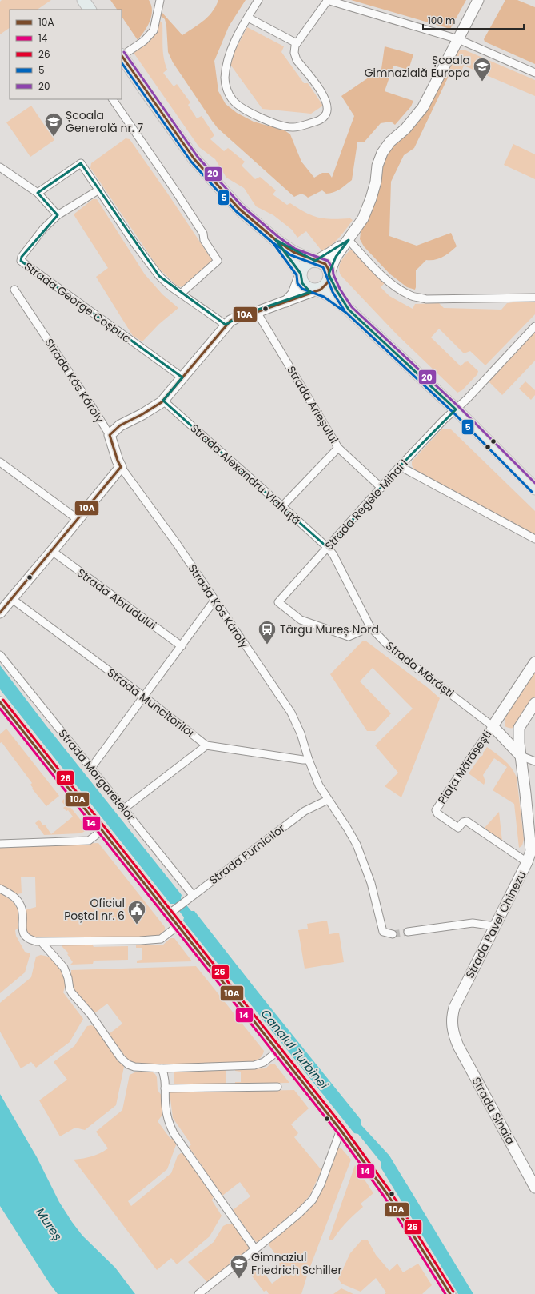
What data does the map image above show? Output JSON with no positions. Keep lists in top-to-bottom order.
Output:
{
  "streets": {
    "street": [
      "Strada George Coșbuc",
      "Strada Kós Károly",
      "Strada Arieșului",
      "Strada Alexandru Vlahuță",
      "Strada Regele Mihai I",
      "Strada Abrudului",
      "Strada Mărăști",
      "Strada Muncitorilor",
      "Piața Mărășești",
      "Strada Margaretelor",
      "Strada Furnicilor",
      "Strada Pavel Chinezu",
      "Strada Sinaia"
    ]
  },
  "crossings": [
    ["Strada Kós Károly", "Strada Muncitorilor"],
    ["Strada Kós Károly", "Strada Furnicilor"],
    ["Strada Arieșului", "Strada Regele Mihai I"],
    ["Strada Alexandru Vlahuță", "Strada Regele Mihai I"],
    ["Strada Alexandru Vlahuță", "Strada Mărăști"],
    ["Strada Regele Mihai I", "Strada Mărăști"],
    ["Strada Mărăști", "Piața Mărășești"],
    ["Strada Mărăști", "Strada Pavel Chinezu"],
    ["Piața Mărășești", "Strada Pavel Chinezu"],
    ["Strada Margaretelor", "Strada Furnicilor"],
    ["Strada Pavel Chinezu", "Strada Sinaia"]
  ],
  "water": ["Canalul Turbinei", "Mureș"],
  "places": {
    "school or university": ["Școala Gimnazială Europa", "Școala Generală nr. 7", "Gimnaziul Friedrich Schiller"],
    "station": ["Târgu Mureș Nord"],
    "public building": ["Oficiul Poștal nr. 6"]
  },
  "lines": [
    "transit line 20",
    "transit line 10A",
    "transit line 5",
    "transit line 26",
    "transit line 14"
  ],
  "legend": [
    "10A",
    "14",
    "26",
    "5",
    "20"
  ],
  "scale_bar": "100 m"
}
